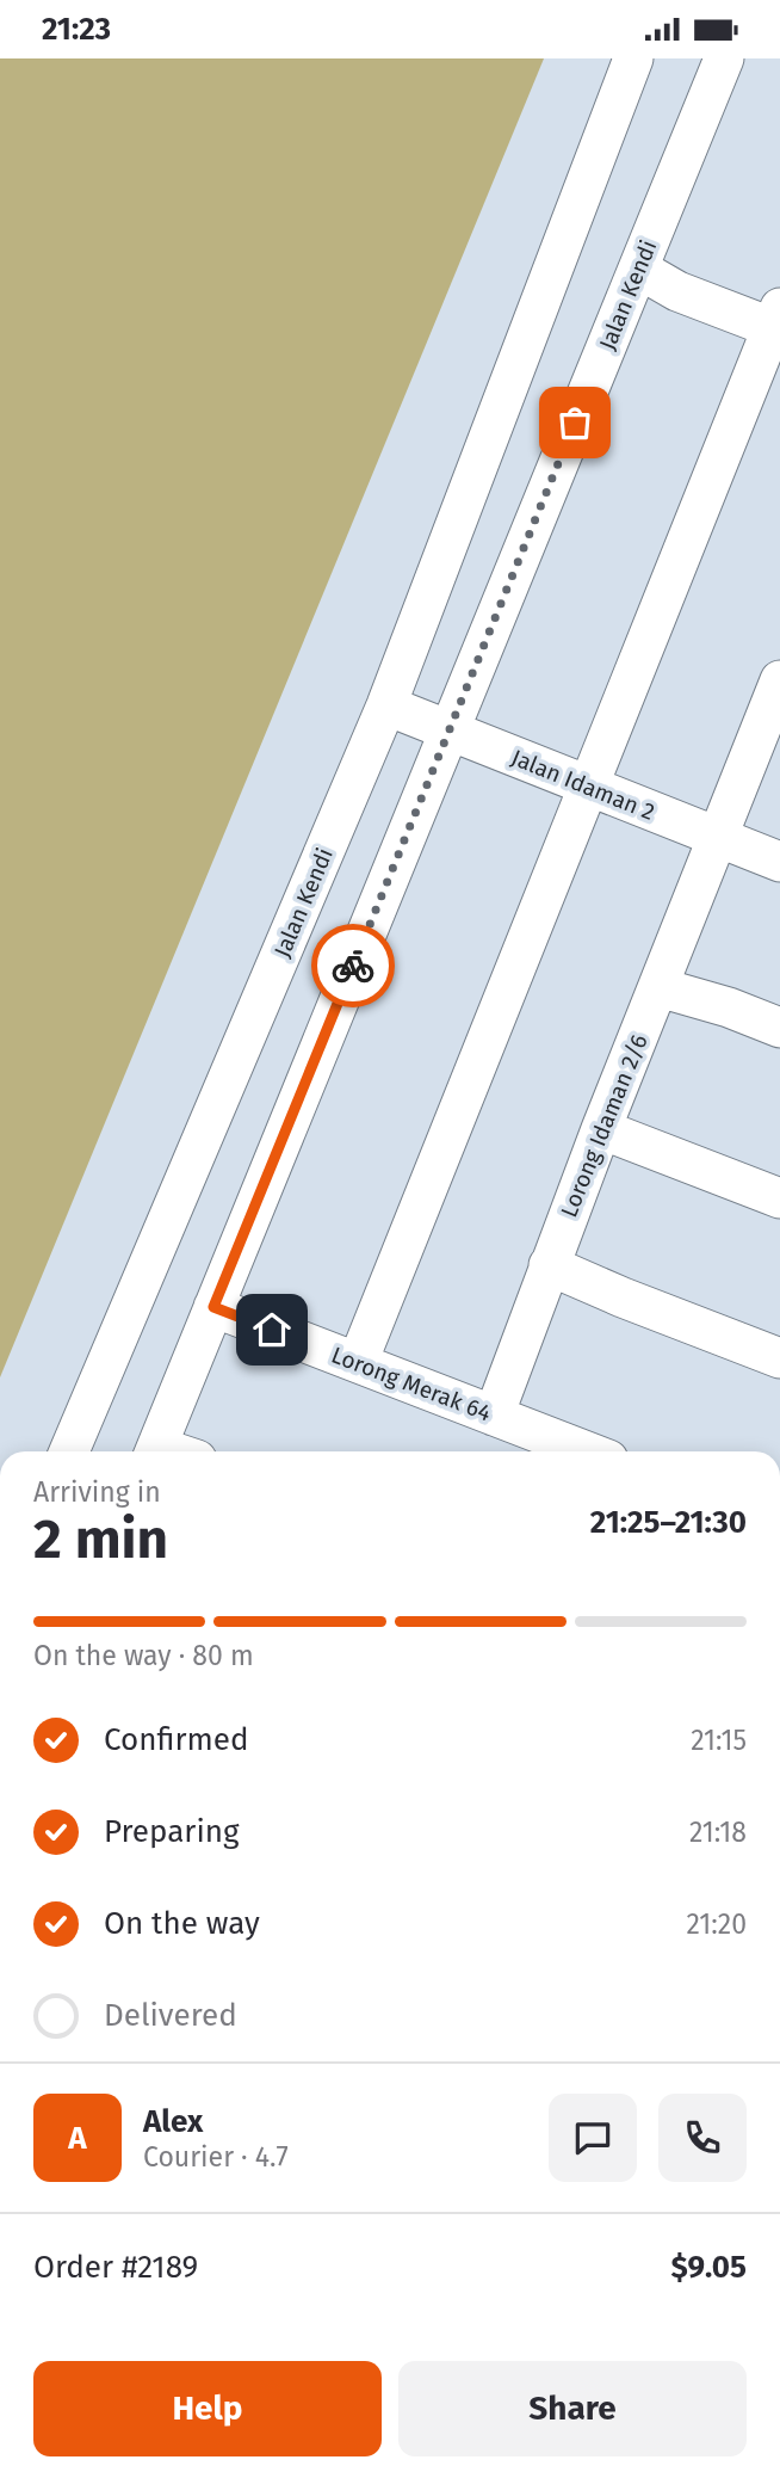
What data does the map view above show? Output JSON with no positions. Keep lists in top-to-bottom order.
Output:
{
  "streets": {
    "street": [
      "Jalan Kendi",
      "Jalan Idaman 2",
      "Lorong Idaman 2/6",
      "Lorong Merak 64"
    ]
  },
  "crossings": [
    ["Jalan Kendi", "Jalan Idaman 2"],
    ["Jalan Kendi", "Lorong Merak 64"],
    ["Jalan Idaman 2", "Lorong Idaman 2/6"],
    ["Lorong Idaman 2/6", "Lorong Merak 64"]
  ],
  "page": {
    "status": "21:23",
    "heading": ["2 min", "Arriving in", "21:25–21:30"],
    "panel": [
      "Alex",
      "Courier · 4.7",
      "Order #2189",
      "$9.05"
    ],
    "bar": "On the way · 80 m",
    "list": [
      ["Confirmed", "21:15"],
      ["Preparing", "21:18"],
      ["On the way", "21:20"],
      "Delivered"
    ],
    "round": "A",
    "buttons": ["Help", "Share"]
  }
}
